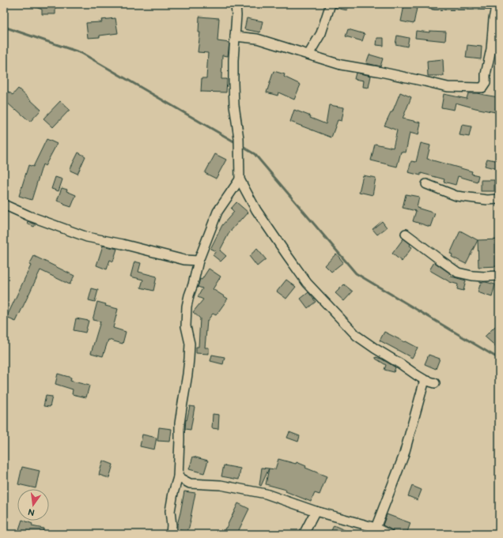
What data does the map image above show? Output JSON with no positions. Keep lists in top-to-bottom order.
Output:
{
  "north": "bottom"
}
